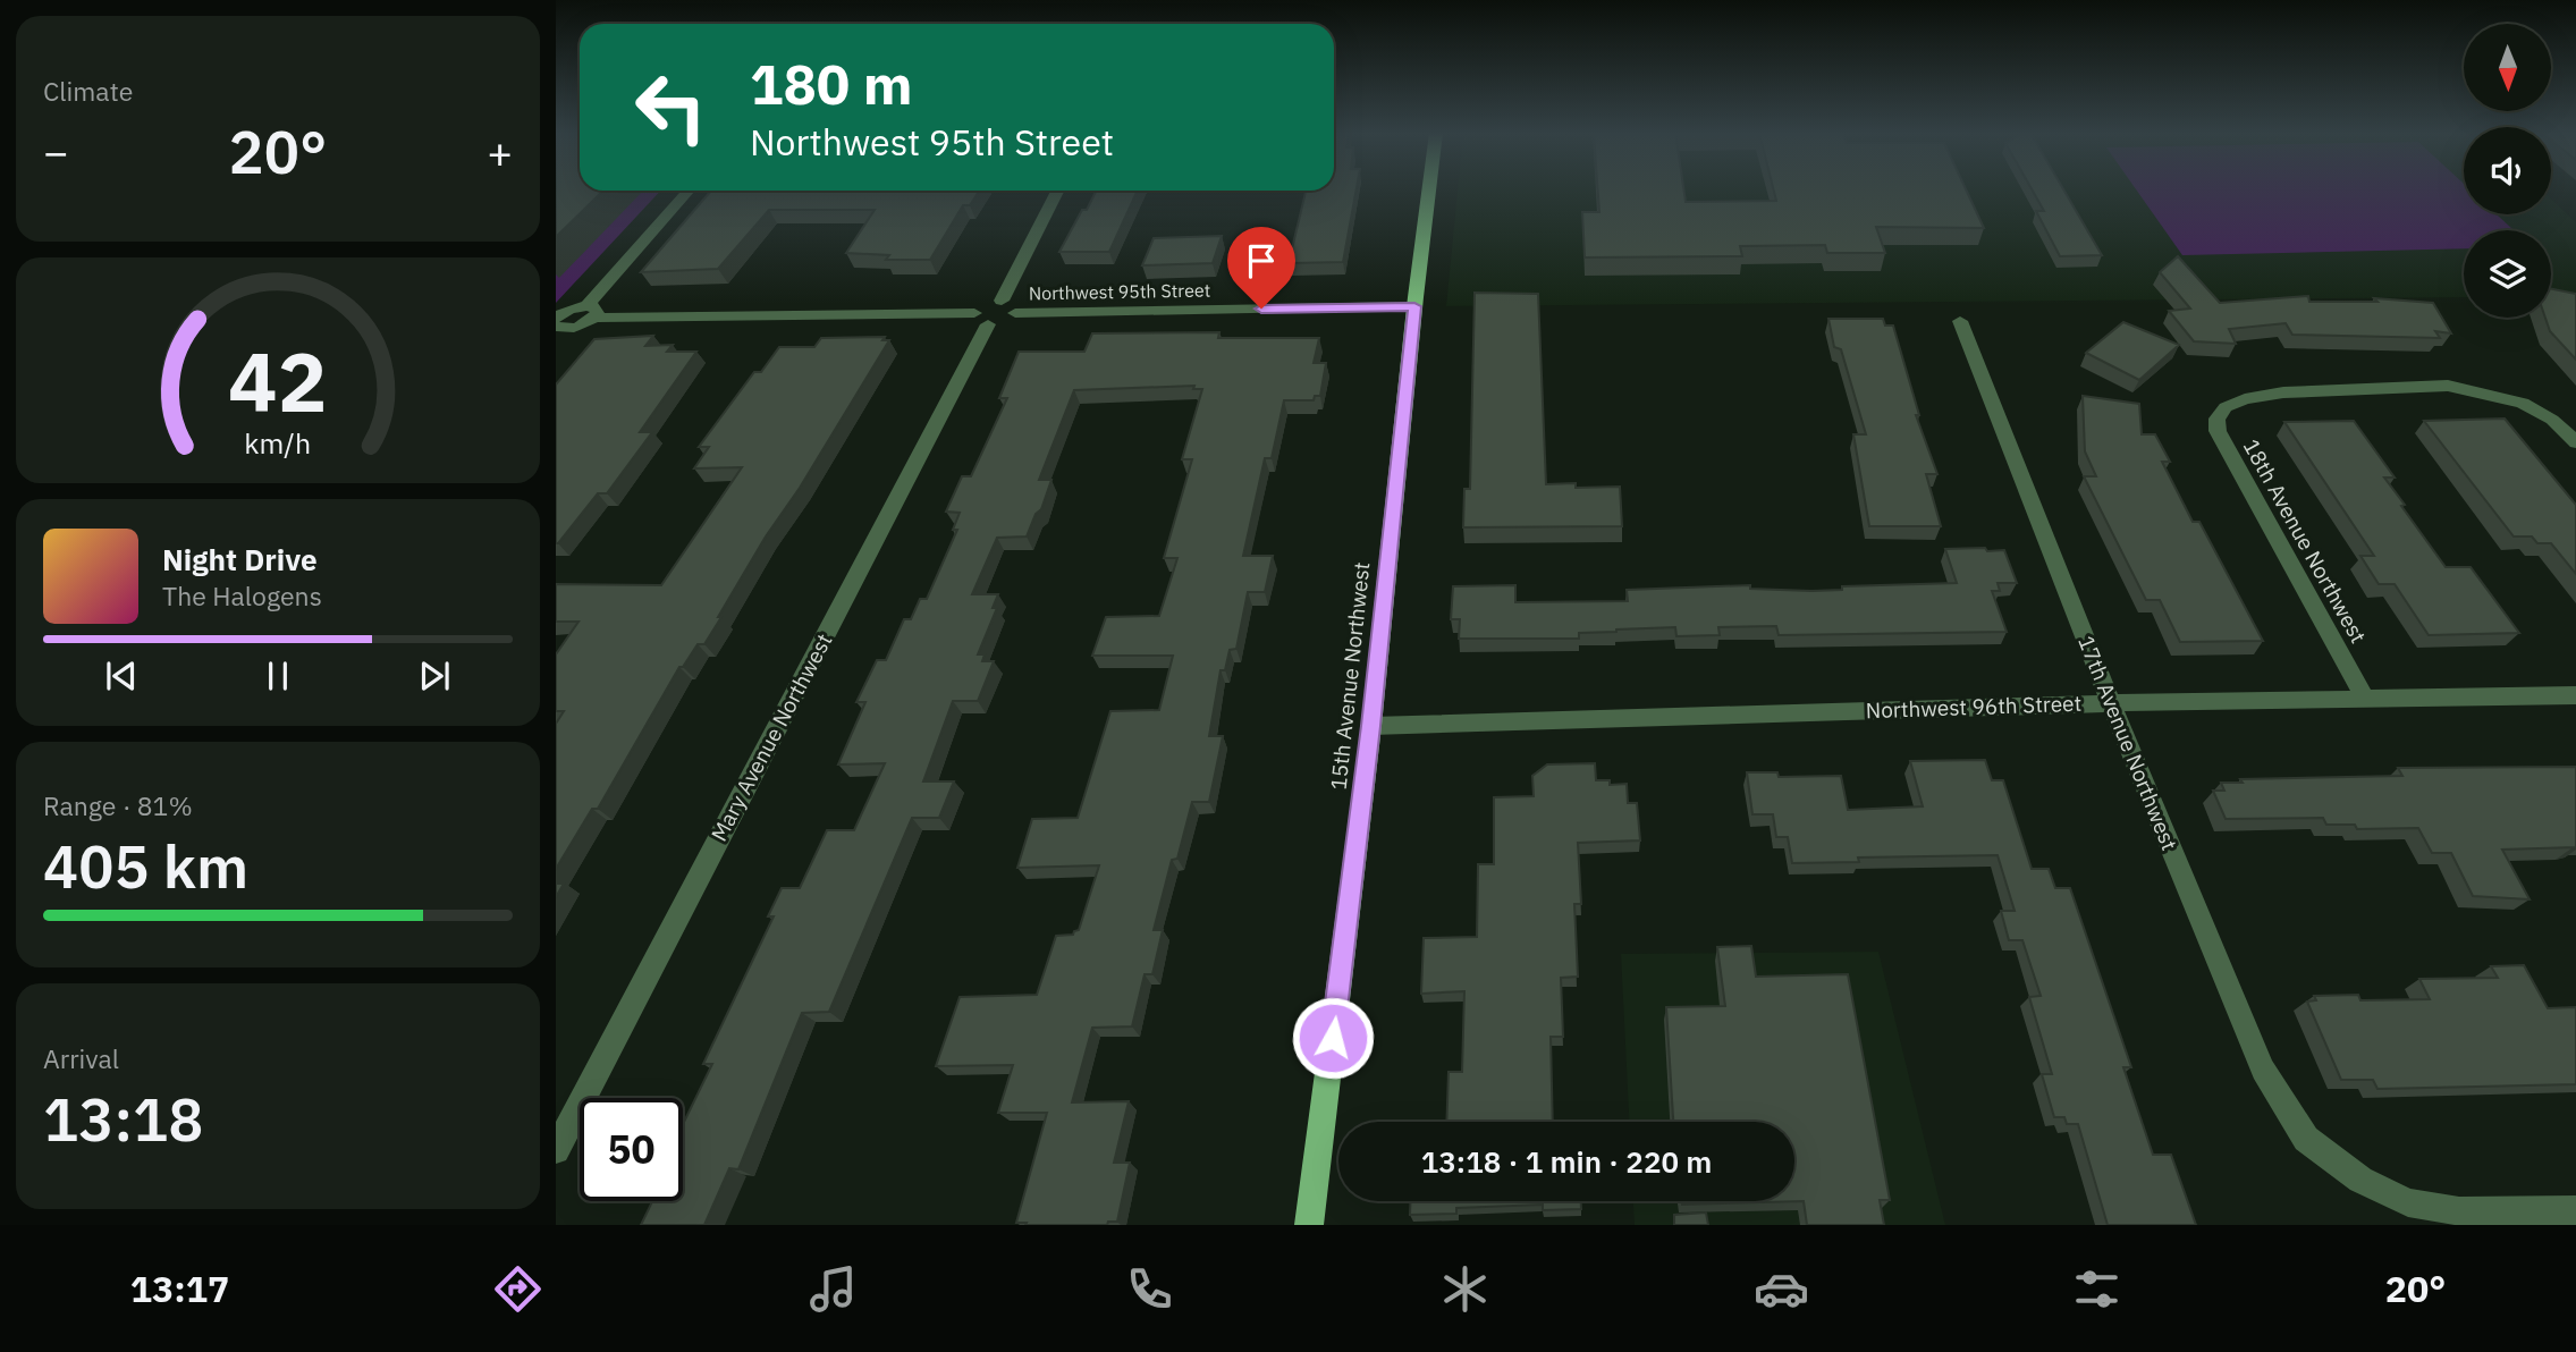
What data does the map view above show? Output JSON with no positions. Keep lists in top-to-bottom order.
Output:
{
  "streets": {
    "main road": ["15th Avenue Northwest"],
    "street": [
      "Northwest 95th Street",
      "18th Avenue Northwest",
      "Northwest 96th Street",
      "Mary Avenue Northwest",
      "17th Avenue Northwest"
    ]
  },
  "crossings": [
    ["Northwest 95th Street", "15th Avenue Northwest"],
    ["18th Avenue Northwest", "Northwest 96th Street"],
    ["15th Avenue Northwest", "Northwest 96th Street"],
    ["Northwest 96th Street", "17th Avenue Northwest"]
  ],
  "north": "bottom",
  "page": {
    "tile": [
      "Climate",
      ["Range · 81%", "405 km"],
      ["Arrival", "13:18"]
    ],
    "turn": ["180 m", "Northwest 95th Street"],
    "heat": ["−", "20°", "+"],
    "song": ["Night Drive", "The Halogens"],
    "limit": "50",
    "trip": "13:18 · 1 min · 220 m",
    "tabs": ["13:17", "20°"],
    "gauge": ["42", "km/h"]
  }
}
